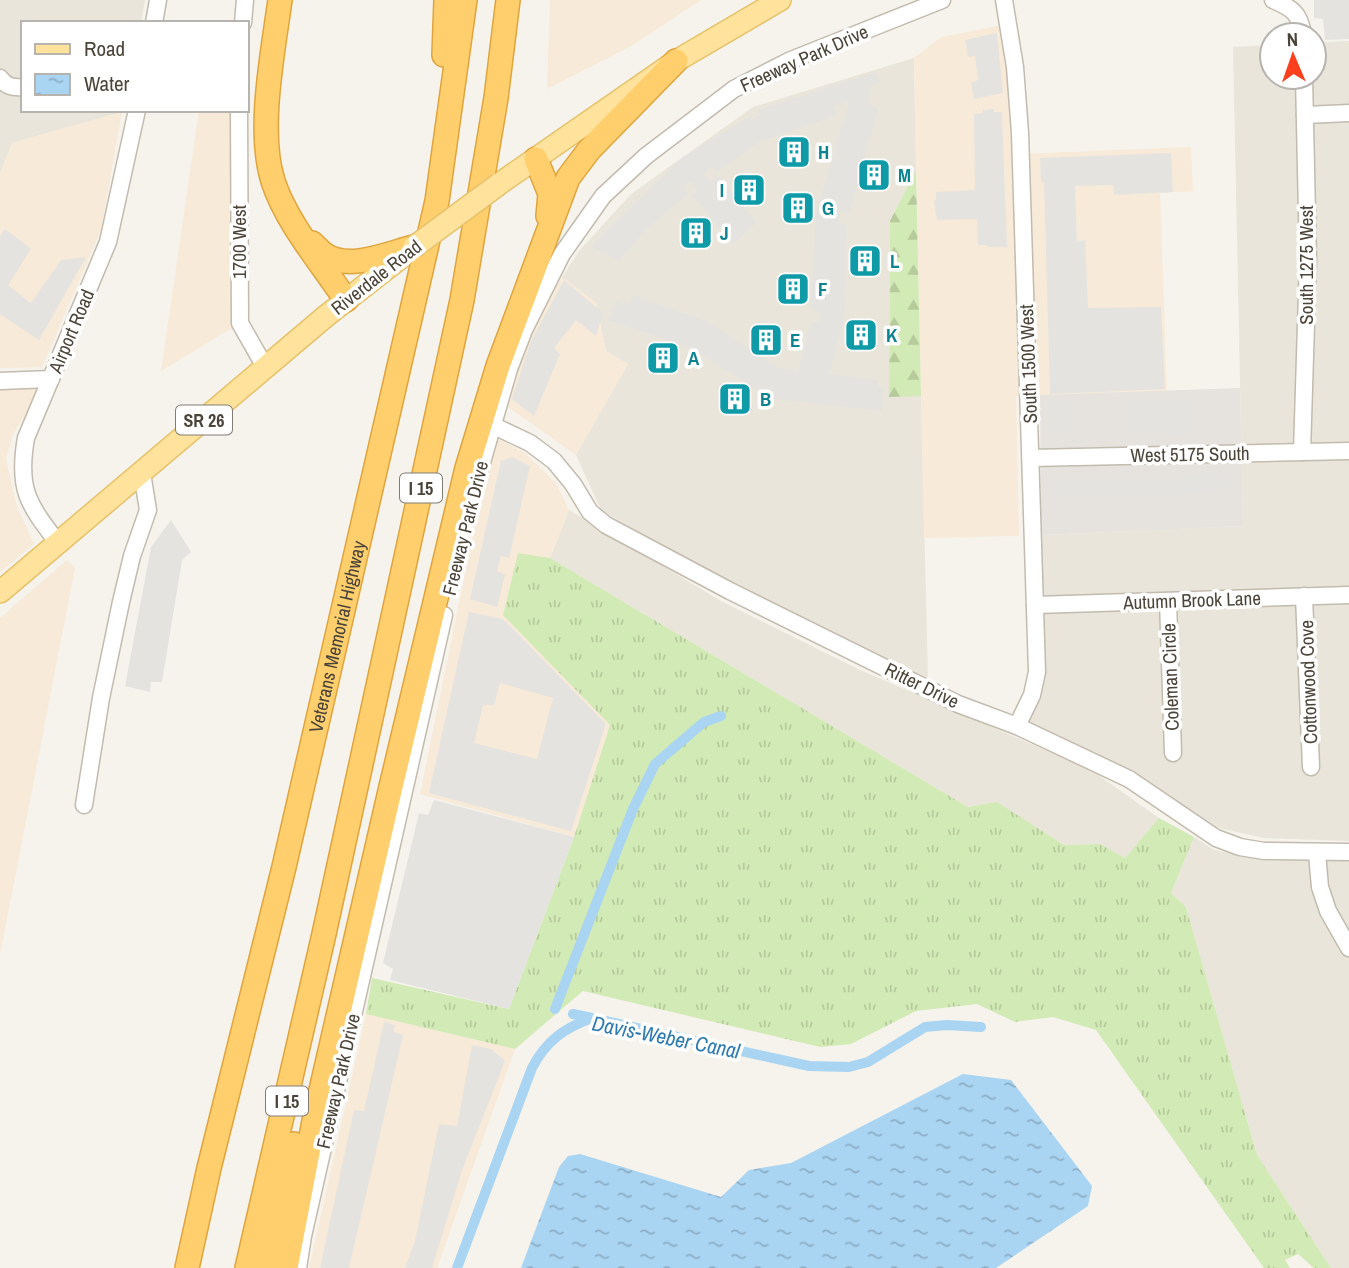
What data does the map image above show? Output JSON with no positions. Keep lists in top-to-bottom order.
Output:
{
  "streets": {
    "highway": ["I 15", "Veterans Memorial Highway"],
    "main road": ["Riverdale Road", "SR 26"],
    "street": [
      "Freeway Park Drive",
      "1700 West",
      "South 1275 West",
      "Airport Road",
      "South 1500 West",
      "West 5175 South",
      "Autumn Brook Lane",
      "Coleman Circle",
      "Cottonwood Cove",
      "Ritter Drive"
    ]
  },
  "crossings": [
    ["Freeway Park Drive", "Ritter Drive"],
    ["1700 West", "Riverdale Road"],
    ["South 1275 West", "West 5175 South"],
    ["Riverdale Road", "Airport Road"],
    ["South 1500 West", "West 5175 South"],
    ["South 1500 West", "Autumn Brook Lane"],
    ["South 1500 West", "Ritter Drive"],
    ["Autumn Brook Lane", "Coleman Circle"],
    ["Autumn Brook Lane", "Cottonwood Cove"]
  ],
  "water": ["Davis-Weber Canal"],
  "places": {
    "building": [
      "H",
      "M",
      "I",
      "G",
      "J",
      "L",
      "F",
      "K",
      "E",
      "A",
      "B"
    ]
  },
  "legend": ["Road", "Water"],
  "north": "top"
}
